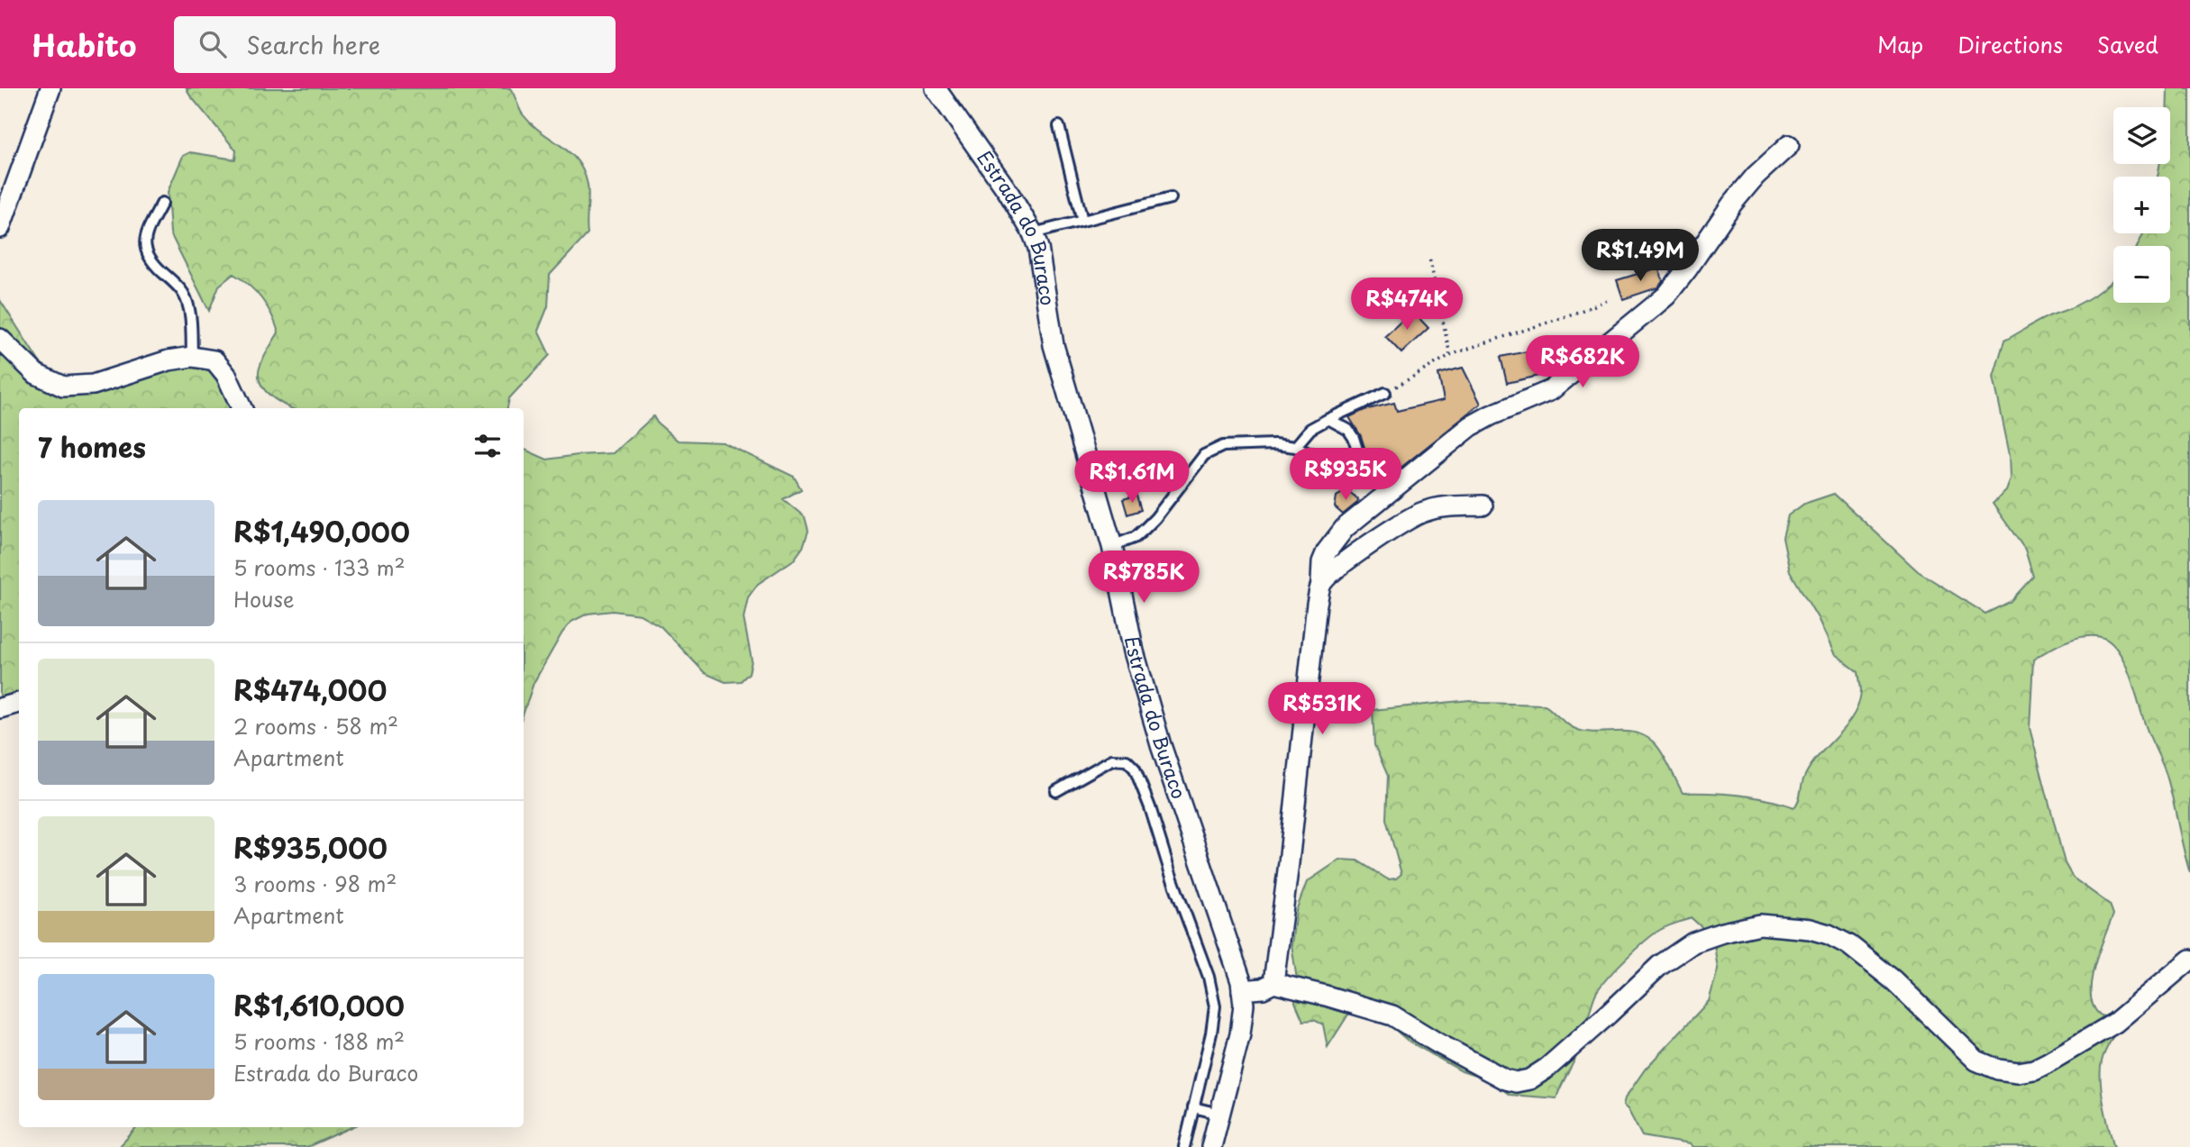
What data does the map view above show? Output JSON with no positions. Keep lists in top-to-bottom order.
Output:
{
  "streets": {
    "street": ["Estrada do Buraco"]
  },
  "page": {
    "header": "Habito",
    "search": "Search here",
    "nav": ["Map", "Directions", "Saved"],
    "map_buttons": ["+", "−"],
    "price": [
      "R$1.49M",
      "R$474K",
      "R$682K",
      "R$935K",
      "R$1.61M",
      "R$785K",
      "R$531K"
    ],
    "heading": "7 homes",
    "list": [
      {
        "name": "R$1,490,000",
        "note": "5 rooms · 133 m² · House"
      },
      {
        "name": "R$474,000",
        "note": "2 rooms · 58 m² · Apartment"
      },
      {
        "name": "R$935,000",
        "note": "3 rooms · 98 m² · Apartment"
      },
      {
        "name": "R$1,610,000",
        "note": "5 rooms · 188 m² · Estrada do Buraco"
      }
    ]
  }
}
